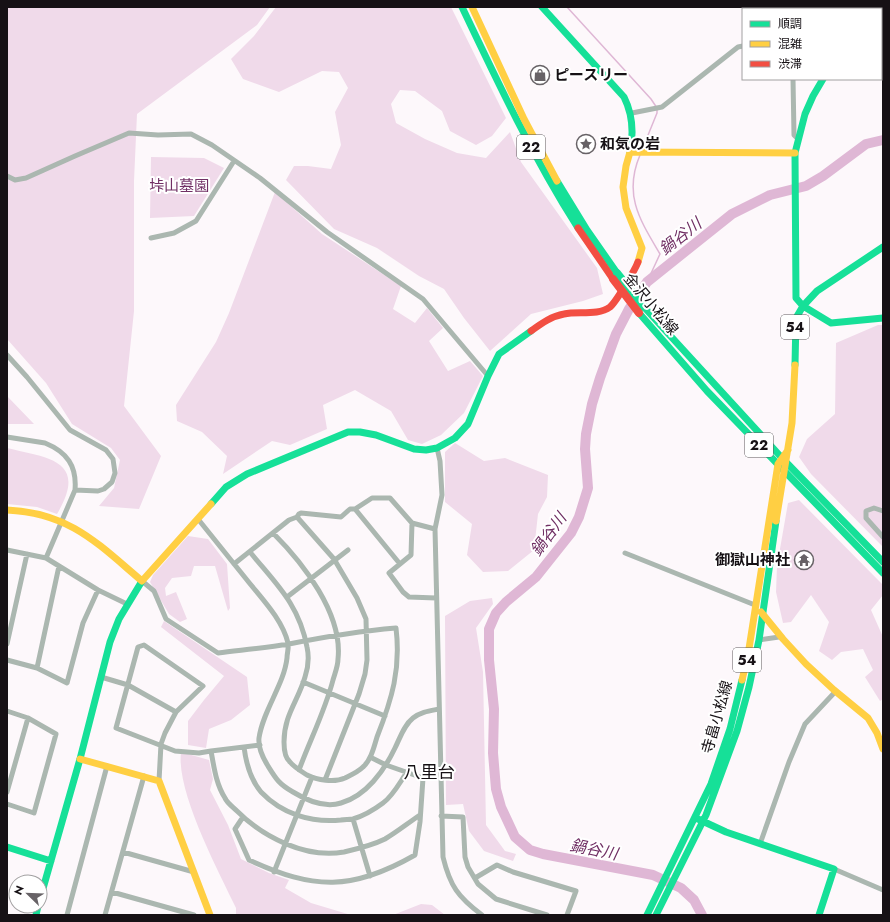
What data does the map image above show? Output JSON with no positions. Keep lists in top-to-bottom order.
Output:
{
  "streets": {
    "main road": [
      "22",
      "金沢小松線",
      "54",
      "寺畠小松線"
    ]
  },
  "crossings": [
    ["金沢小松線", "寺畠小松線"]
  ],
  "districts": ["八里台"],
  "water": ["鍋谷川"],
  "parks": ["垰山墓園"],
  "places": {
    "shop": ["ピースリー"],
    "place": ["和気の岩"],
    "temple": ["御獄山神社"]
  },
  "legend": ["順調", "混雑", "渋滞"],
  "north": "top left"
}
